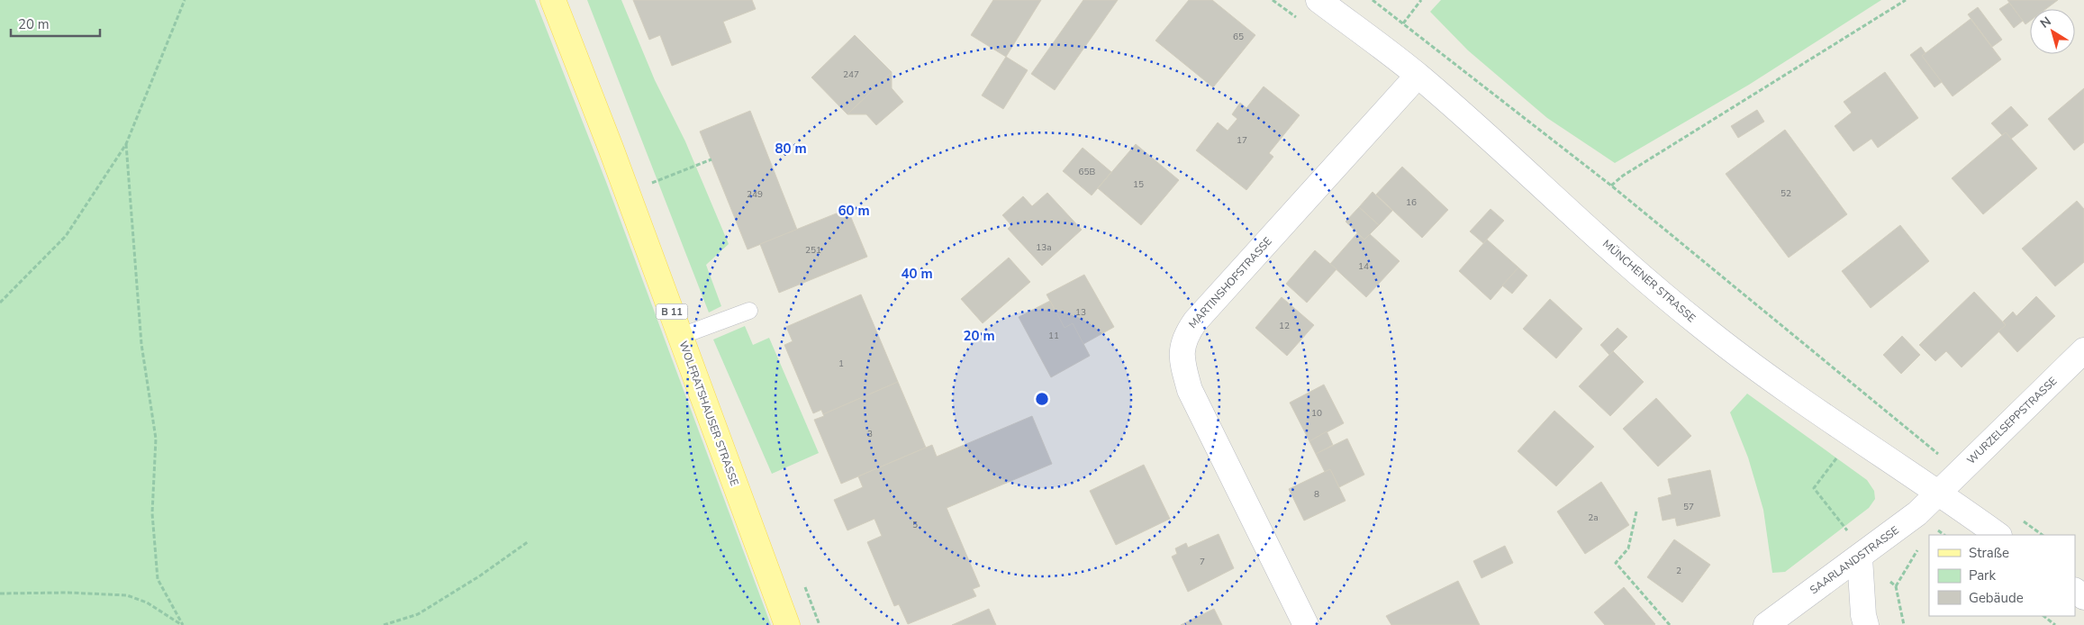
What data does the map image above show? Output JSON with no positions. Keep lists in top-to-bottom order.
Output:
{
  "streets": {
    "main road": ["B 11", "WOLFRATSHAUSER STRASSE"],
    "street": [
      "MÜNCHENER STRASSE",
      "MARTINSHOFSTRASSE",
      "WURZELSEPPSTRASSE",
      "SAARLANDSTRASSE"
    ]
  },
  "crossings": [
    ["MÜNCHENER STRASSE", "MARTINSHOFSTRASSE"],
    ["MÜNCHENER STRASSE", "WURZELSEPPSTRASSE"],
    ["MÜNCHENER STRASSE", "SAARLANDSTRASSE"],
    ["WURZELSEPPSTRASSE", "SAARLANDSTRASSE"]
  ],
  "house_numbers": [
    "65",
    "247",
    "17",
    "65B",
    "15",
    "52",
    "249",
    "16",
    "13a",
    "251",
    "14",
    "13",
    "12",
    "11",
    "1",
    "10",
    "3",
    "8",
    "57",
    "2a",
    "5",
    "7",
    "2"
  ],
  "legend": ["Straße", "Park", "Gebäude"],
  "scale_bar": "20 m",
  "north": "top left",
  "rings": [
    "80 m",
    "60 m",
    "40 m",
    "20 m"
  ]
}
